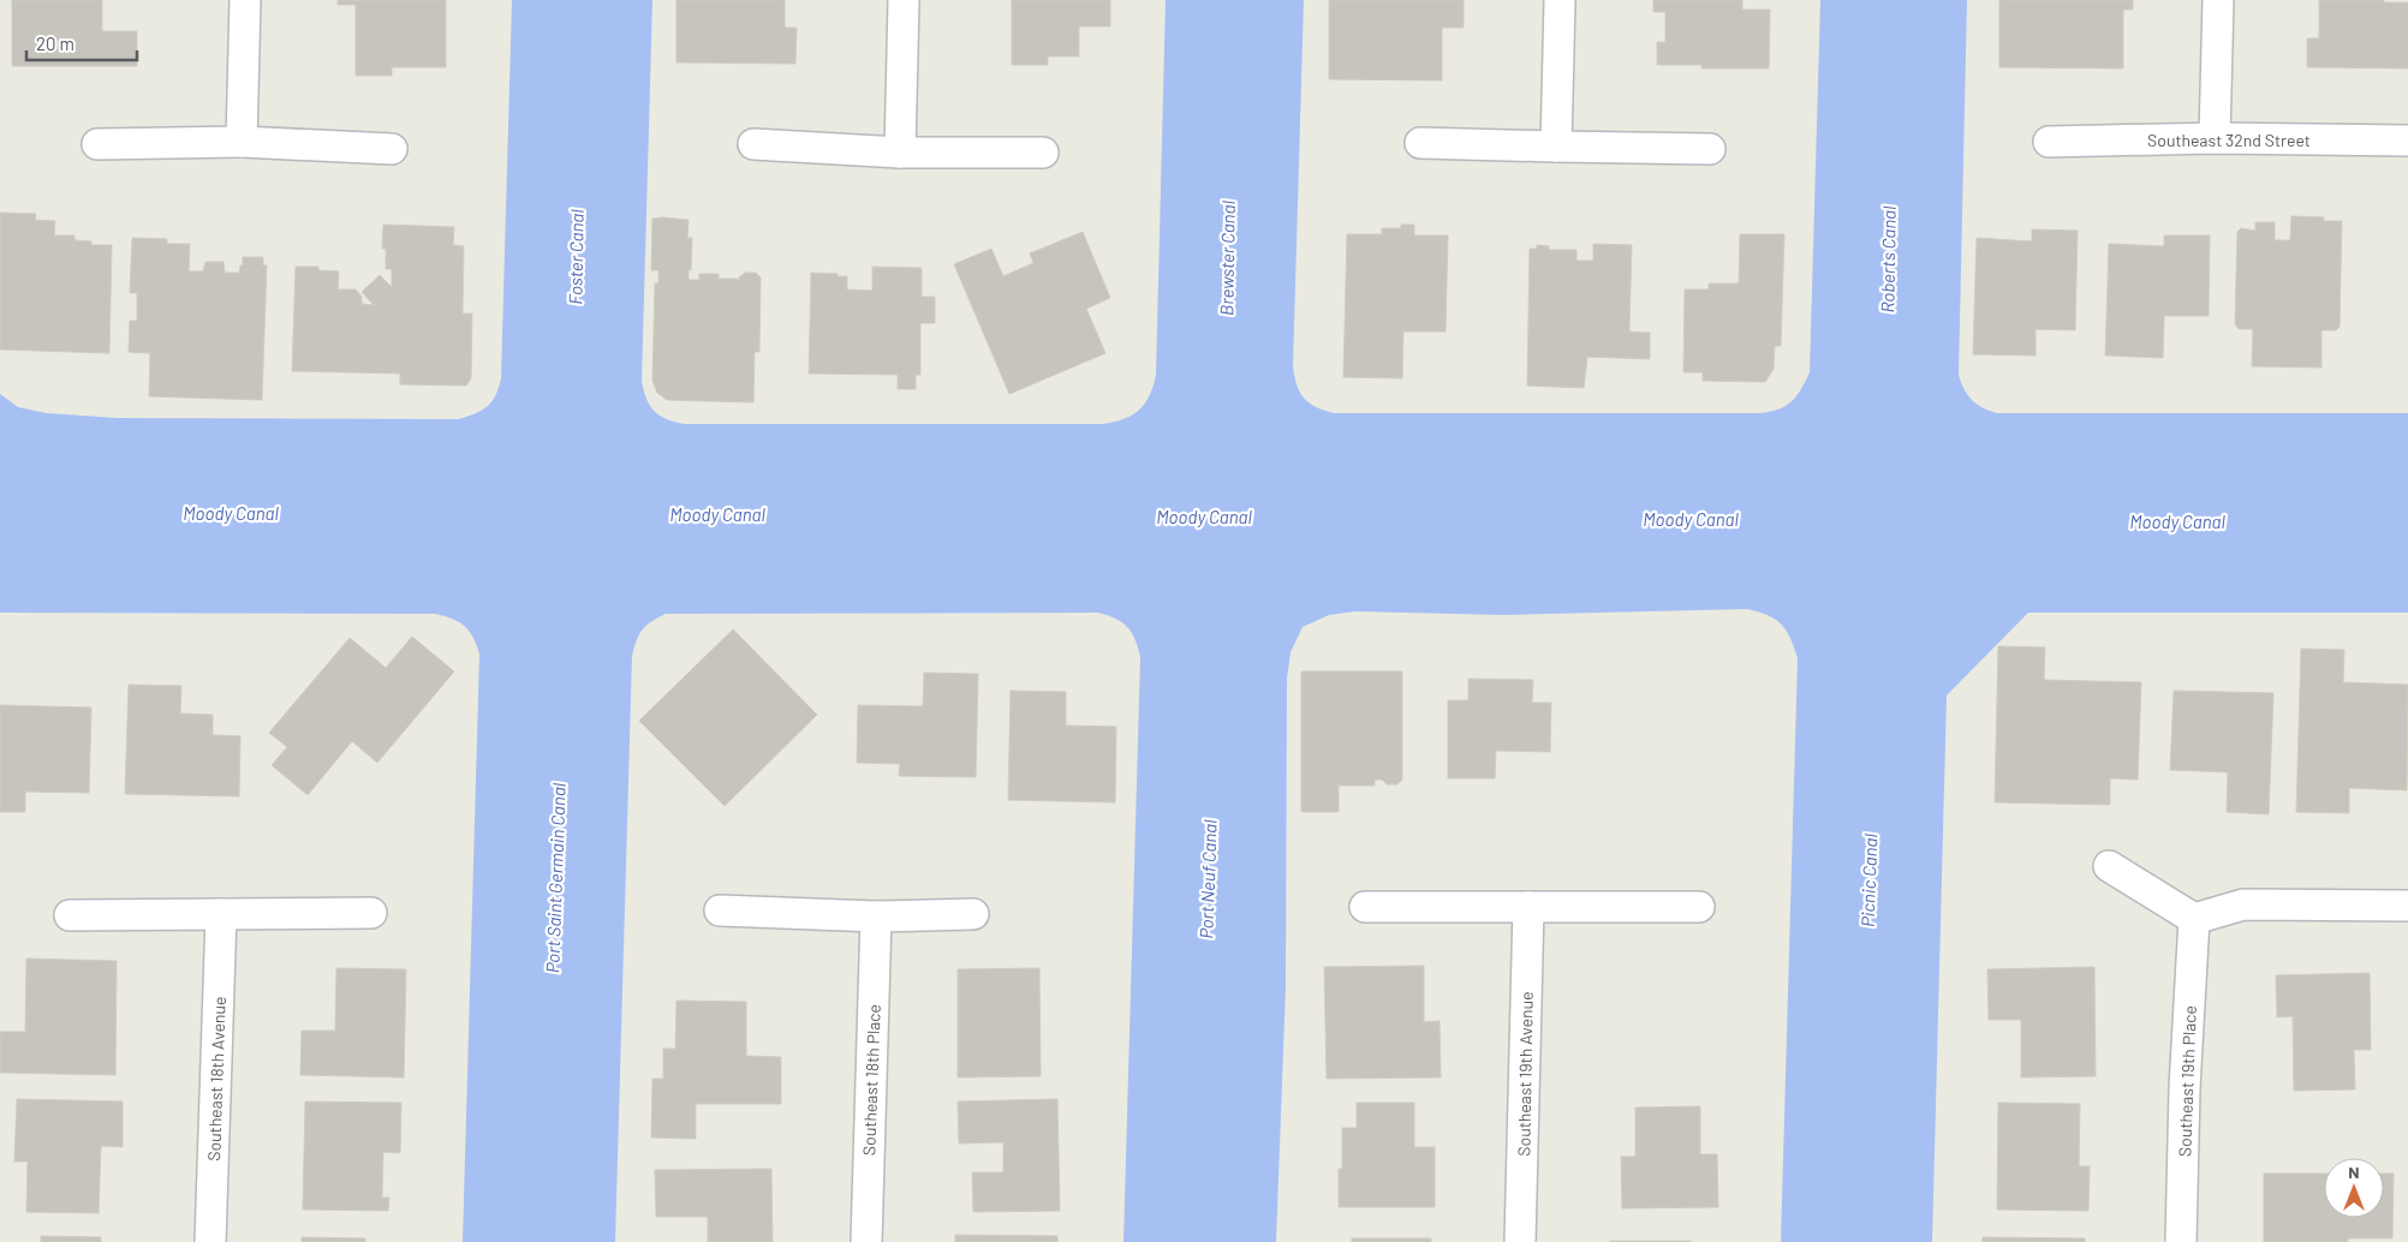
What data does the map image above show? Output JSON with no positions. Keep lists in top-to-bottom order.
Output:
{
  "streets": {
    "street": [
      "Southeast 32nd Street",
      "Southeast 19th Avenue",
      "Southeast 18th Avenue",
      "Southeast 18th Place",
      "Southeast 19th Place"
    ]
  },
  "water": [
    "Foster Canal",
    "Brewster Canal",
    "Roberts Canal",
    "Moody Canal",
    "Port Saint Germain Canal",
    "Port Neuf Canal",
    "Picnic Canal"
  ],
  "scale_bar": "20 m",
  "north": "top"
}
